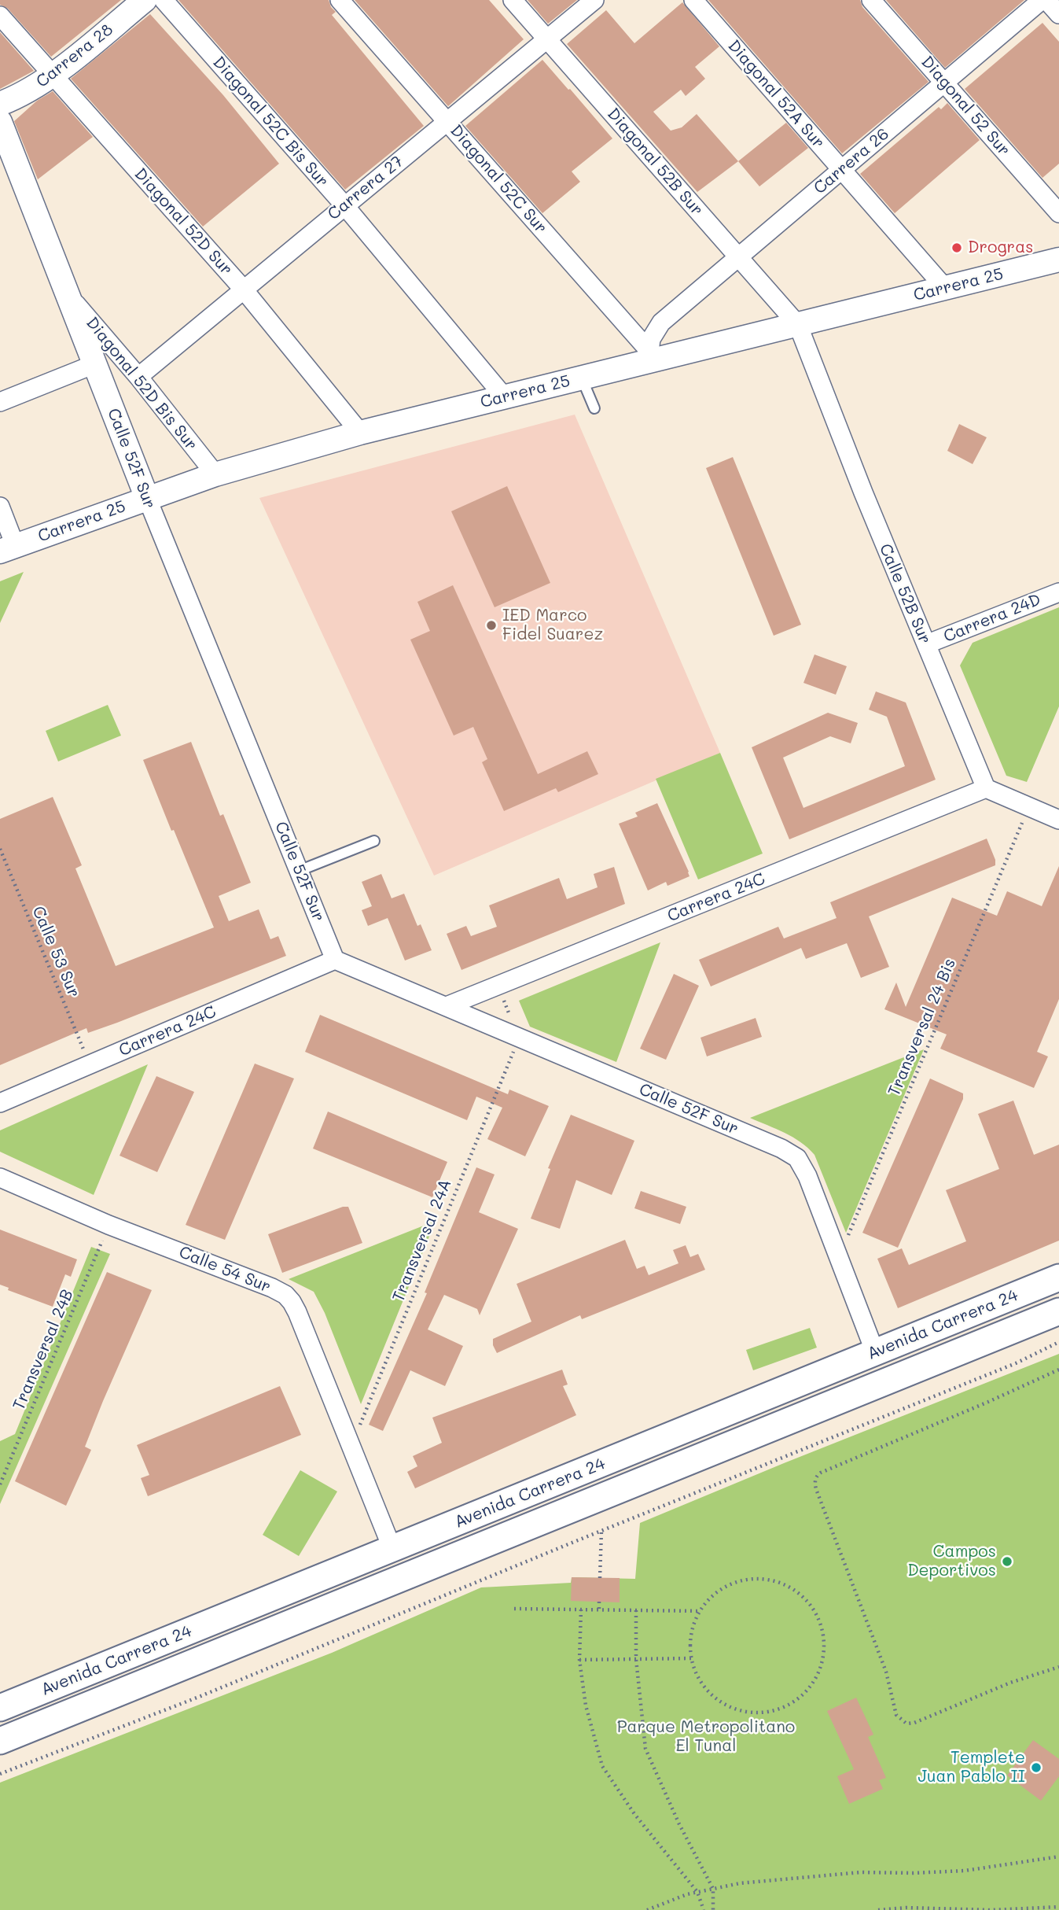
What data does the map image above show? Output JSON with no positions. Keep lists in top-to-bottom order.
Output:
{
  "streets": {
    "main road": ["Avenida Carrera 24"],
    "street": [
      "Carrera 28",
      "Diagonal 52A Sur",
      "Diagonal 52 Sur",
      "Diagonal 52C Bis Sur",
      "Carrera 26",
      "Diagonal 52B Sur",
      "Diagonal 52C Sur",
      "Carrera 27",
      "Diagonal 52D Sur",
      "Carrera 25",
      "Diagonal 52D Bis Sur",
      "Calle 52F Sur",
      "Calle 52B Sur",
      "Carrera 24D",
      "Carrera 24C",
      "Calle 54 Sur"
    ],
    "path": [
      "Calle 53 Sur",
      "Transversal 24 Bis",
      "Transversal 24A",
      "Transversal 24B"
    ]
  },
  "crossings": [
    ["Carrera 28", "Diagonal 52D Sur"],
    ["Diagonal 52A Sur", "Carrera 26"],
    ["Diagonal 52A Sur", "Carrera 25"],
    ["Diagonal 52 Sur", "Carrera 26"],
    ["Diagonal 52C Bis Sur", "Carrera 27"],
    ["Diagonal 52C Bis Sur", "Carrera 25"],
    ["Carrera 26", "Diagonal 52B Sur"],
    ["Carrera 26", "Diagonal 52C Sur"],
    ["Carrera 26", "Carrera 25"],
    ["Diagonal 52B Sur", "Carrera 27"],
    ["Diagonal 52B Sur", "Carrera 25"],
    ["Diagonal 52B Sur", "Calle 52B Sur"],
    ["Diagonal 52C Sur", "Carrera 27"],
    ["Diagonal 52C Sur", "Carrera 25"],
    ["Carrera 27", "Diagonal 52D Sur"],
    ["Carrera 27", "Diagonal 52D Bis Sur"],
    ["Diagonal 52D Sur", "Carrera 25"],
    ["Carrera 25", "Diagonal 52D Bis Sur"],
    ["Carrera 25", "Calle 52F Sur"],
    ["Carrera 25", "Calle 52B Sur"],
    ["Diagonal 52D Bis Sur", "Calle 52F Sur"],
    ["Calle 52F Sur", "Carrera 24C"],
    ["Calle 52F Sur", "Transversal 24 Bis"],
    ["Calle 52F Sur", "Avenida Carrera 24"],
    ["Calle 52B Sur", "Carrera 24D"],
    ["Calle 52B Sur", "Carrera 24C"],
    ["Carrera 24C", "Calle 53 Sur"],
    ["Transversal 24A", "Calle 54 Sur"],
    ["Calle 54 Sur", "Avenida Carrera 24"],
    ["Calle 54 Sur", "Transversal 24B"]
  ],
  "parks": ["Parque Metropolitano El Tunal"],
  "places": [
    "Drogras",
    "IED Marco Fidel Suarez",
    "Campos Deportivos",
    "Templete Juan Pablo II"
  ]
}
